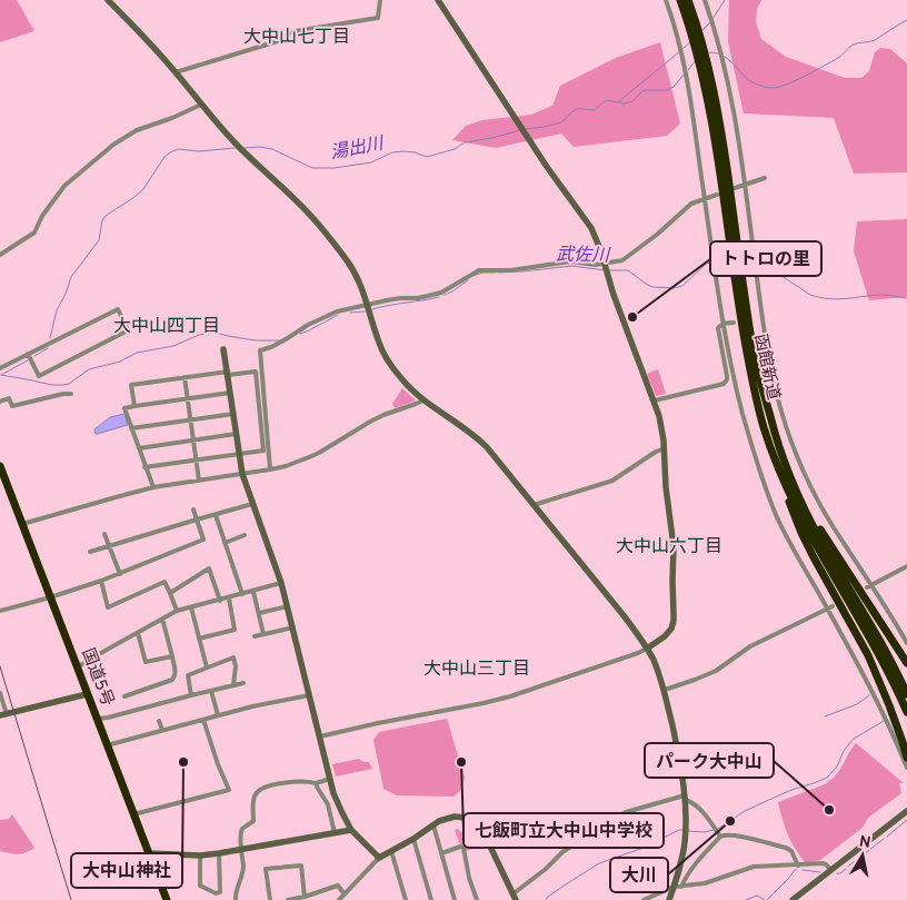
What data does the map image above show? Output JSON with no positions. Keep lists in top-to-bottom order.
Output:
{
  "streets": {
    "highway": ["函館新道", "国道5号"]
  },
  "districts": [
    "大中山七丁目",
    "大中山四丁目",
    "大中山六丁目",
    "大中山三丁目"
  ],
  "water": ["湯出川", "武佐川"],
  "places": [
    "トトロの里",
    "大中山神社",
    "七飯町立大中山中学校",
    "パーク大中山",
    "大川"
  ],
  "north": "top"
}
